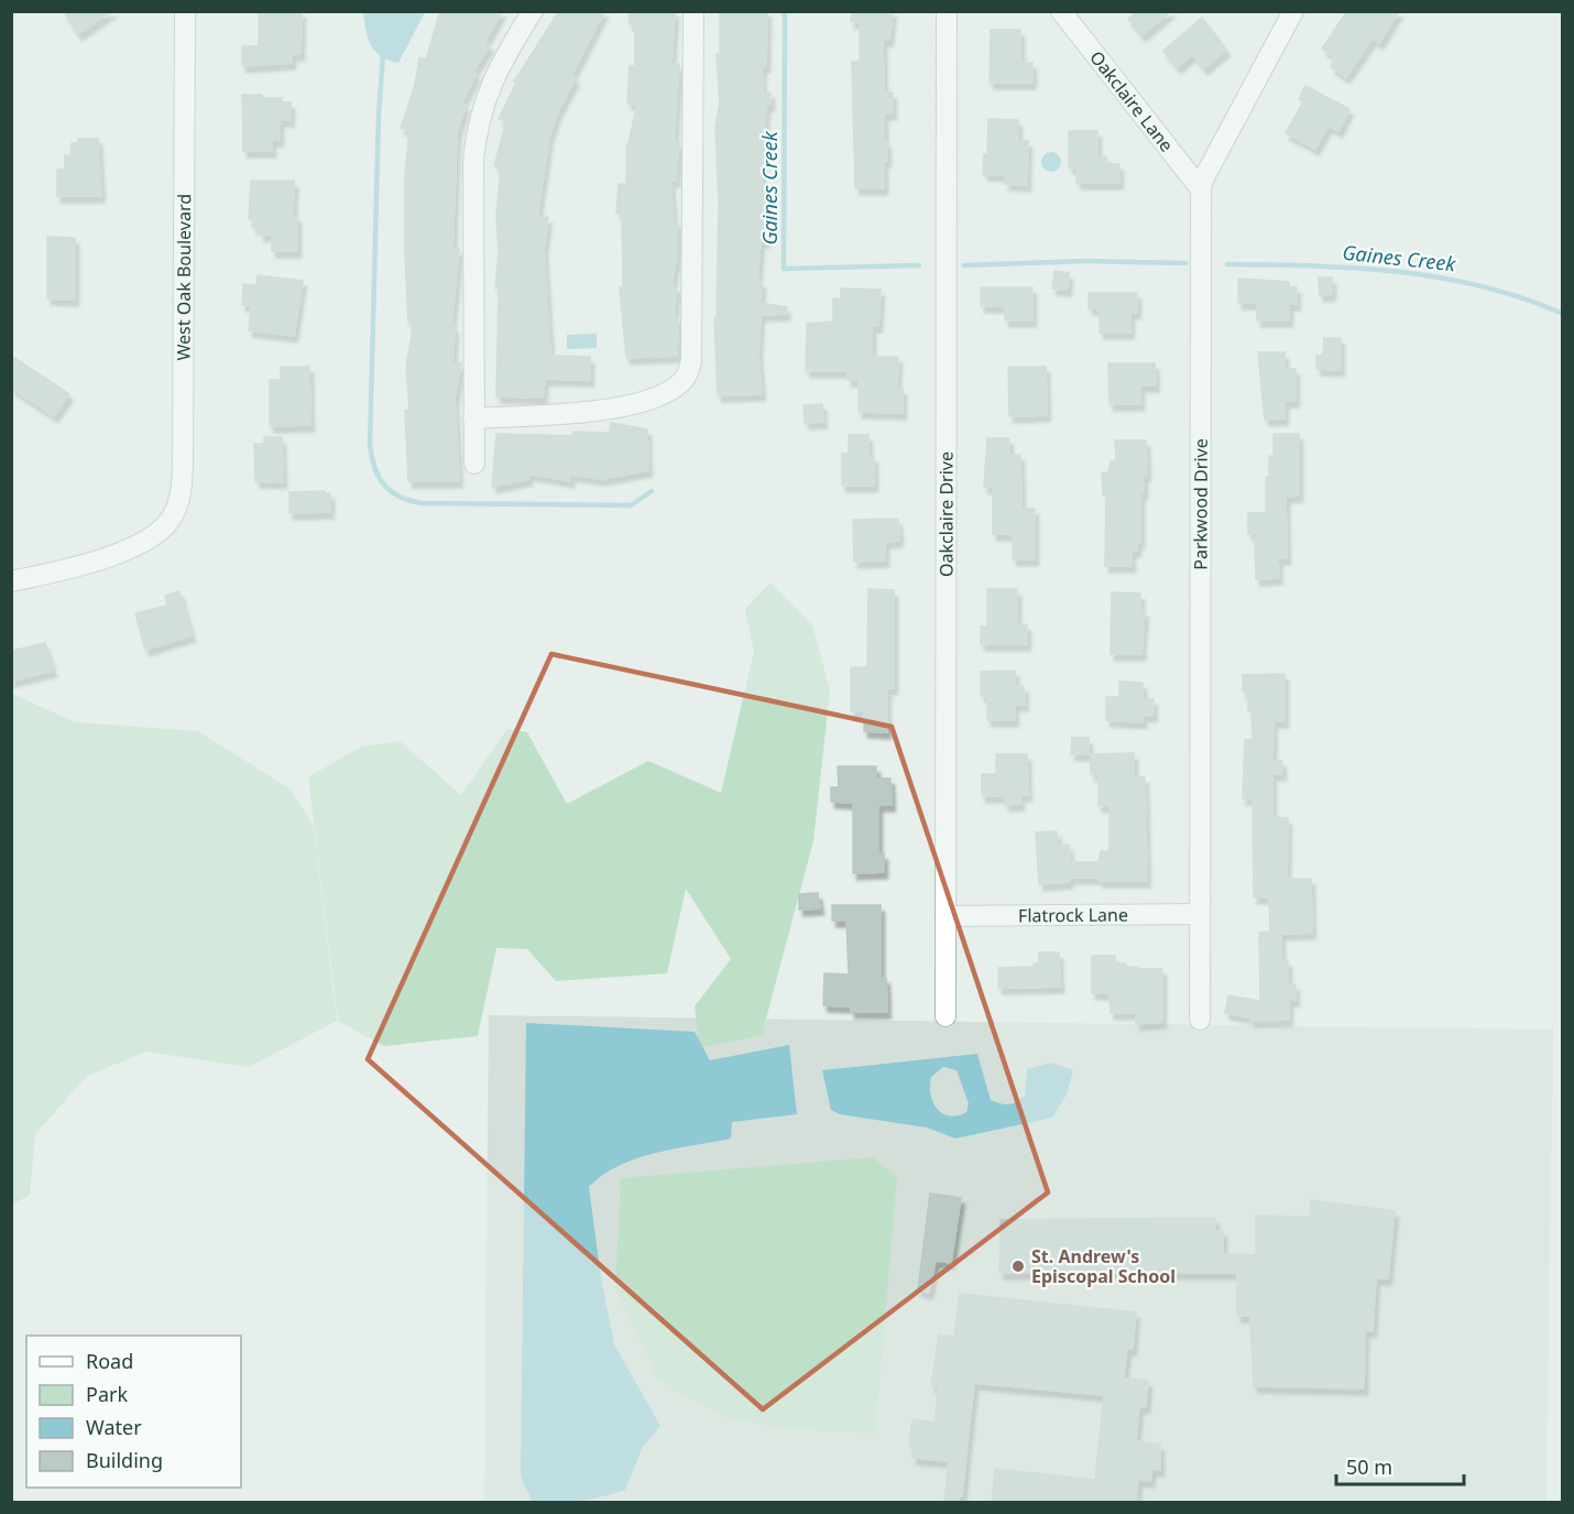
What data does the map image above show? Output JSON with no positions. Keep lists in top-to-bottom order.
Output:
{
  "streets": {
    "street": [
      "Oakclaire Lane",
      "West Oak Boulevard",
      "Parkwood Drive",
      "Oakclaire Drive",
      "Flatrock Lane"
    ]
  },
  "crossings": [
    ["Oakclaire Lane", "Parkwood Drive"],
    ["Parkwood Drive", "Flatrock Lane"],
    ["Oakclaire Drive", "Flatrock Lane"]
  ],
  "water": ["Gaines Creek"],
  "places": ["St. Andrew's Episcopal School"],
  "legend": [
    "Road",
    "Park",
    "Water",
    "Building"
  ],
  "scale_bar": "50 m"
}
